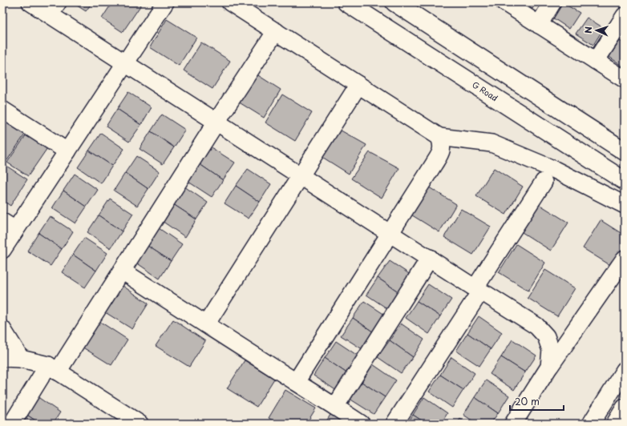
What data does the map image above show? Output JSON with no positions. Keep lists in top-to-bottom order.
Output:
{
  "streets": {
    "street": ["G Road"]
  },
  "scale_bar": "20 m",
  "north": "left"
}
